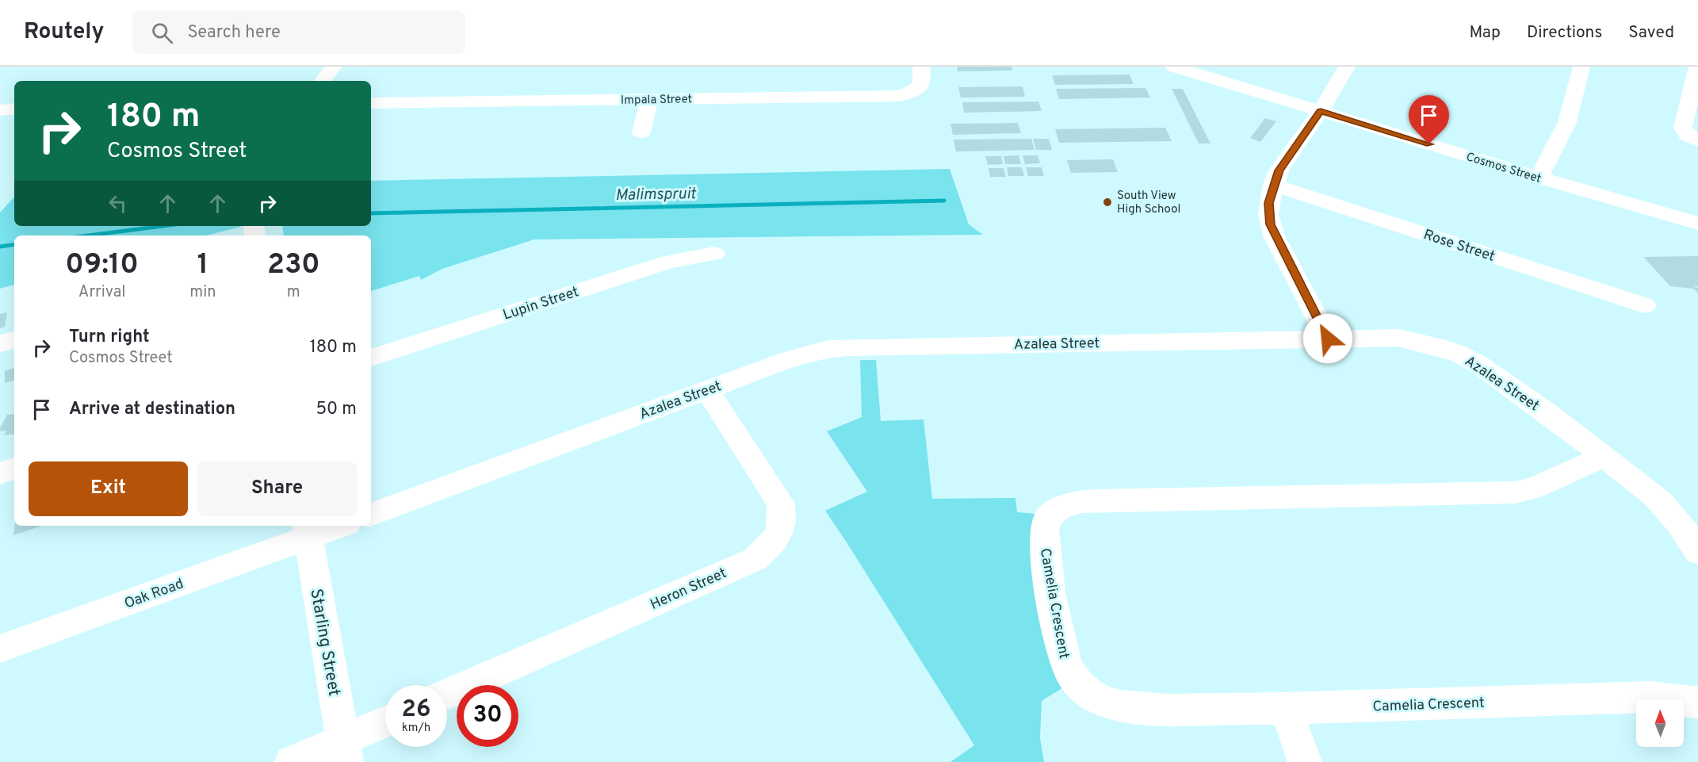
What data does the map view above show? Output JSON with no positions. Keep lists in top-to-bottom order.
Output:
{
  "streets": {
    "street": [
      "Impala Street",
      "Cosmos Street",
      "Rose Street",
      "Lupin Street",
      "Azalea Street",
      "Heron Street",
      "Oak Road",
      "Camelia Crescent",
      "Starling Street"
    ]
  },
  "crossings": [
    ["Azalea Street", "Heron Street"],
    ["Azalea Street", "Camelia Crescent"],
    ["Oak Road", "Starling Street"]
  ],
  "water": ["Malimspruit"],
  "places": ["South View High School"],
  "north": "top",
  "page": {
    "header": "Routely",
    "search": "Search here",
    "nav": ["Map", "Directions", "Saved"],
    "turn": ["180 m", "Cosmos Street"],
    "eta": [
      "09:10",
      "Arrival",
      "1",
      "min",
      "230",
      "m"
    ],
    "list": [
      {
        "name": "Turn right",
        "note": "Cosmos Street",
        "value": "180 m"
      },
      {
        "name": "Arrive at destination",
        "value": "50 m"
      }
    ],
    "buttons": ["Exit", "Share"],
    "speed": "26 km/h",
    "limit": "30"
  }
}
